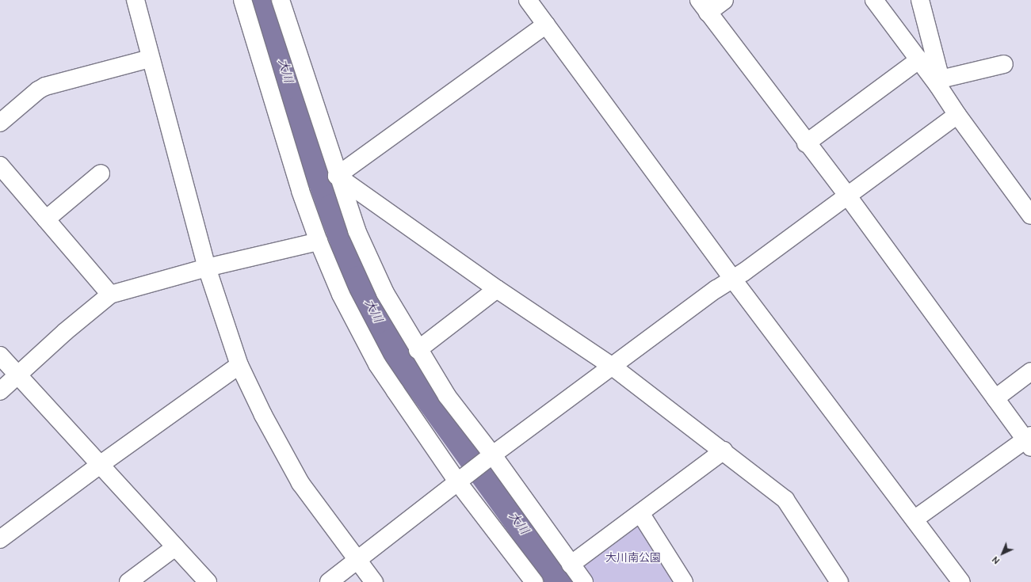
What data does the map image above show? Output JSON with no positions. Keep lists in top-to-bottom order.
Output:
{
  "water": ["大川"],
  "parks": ["大川南公園"],
  "north": "bottom left"
}
